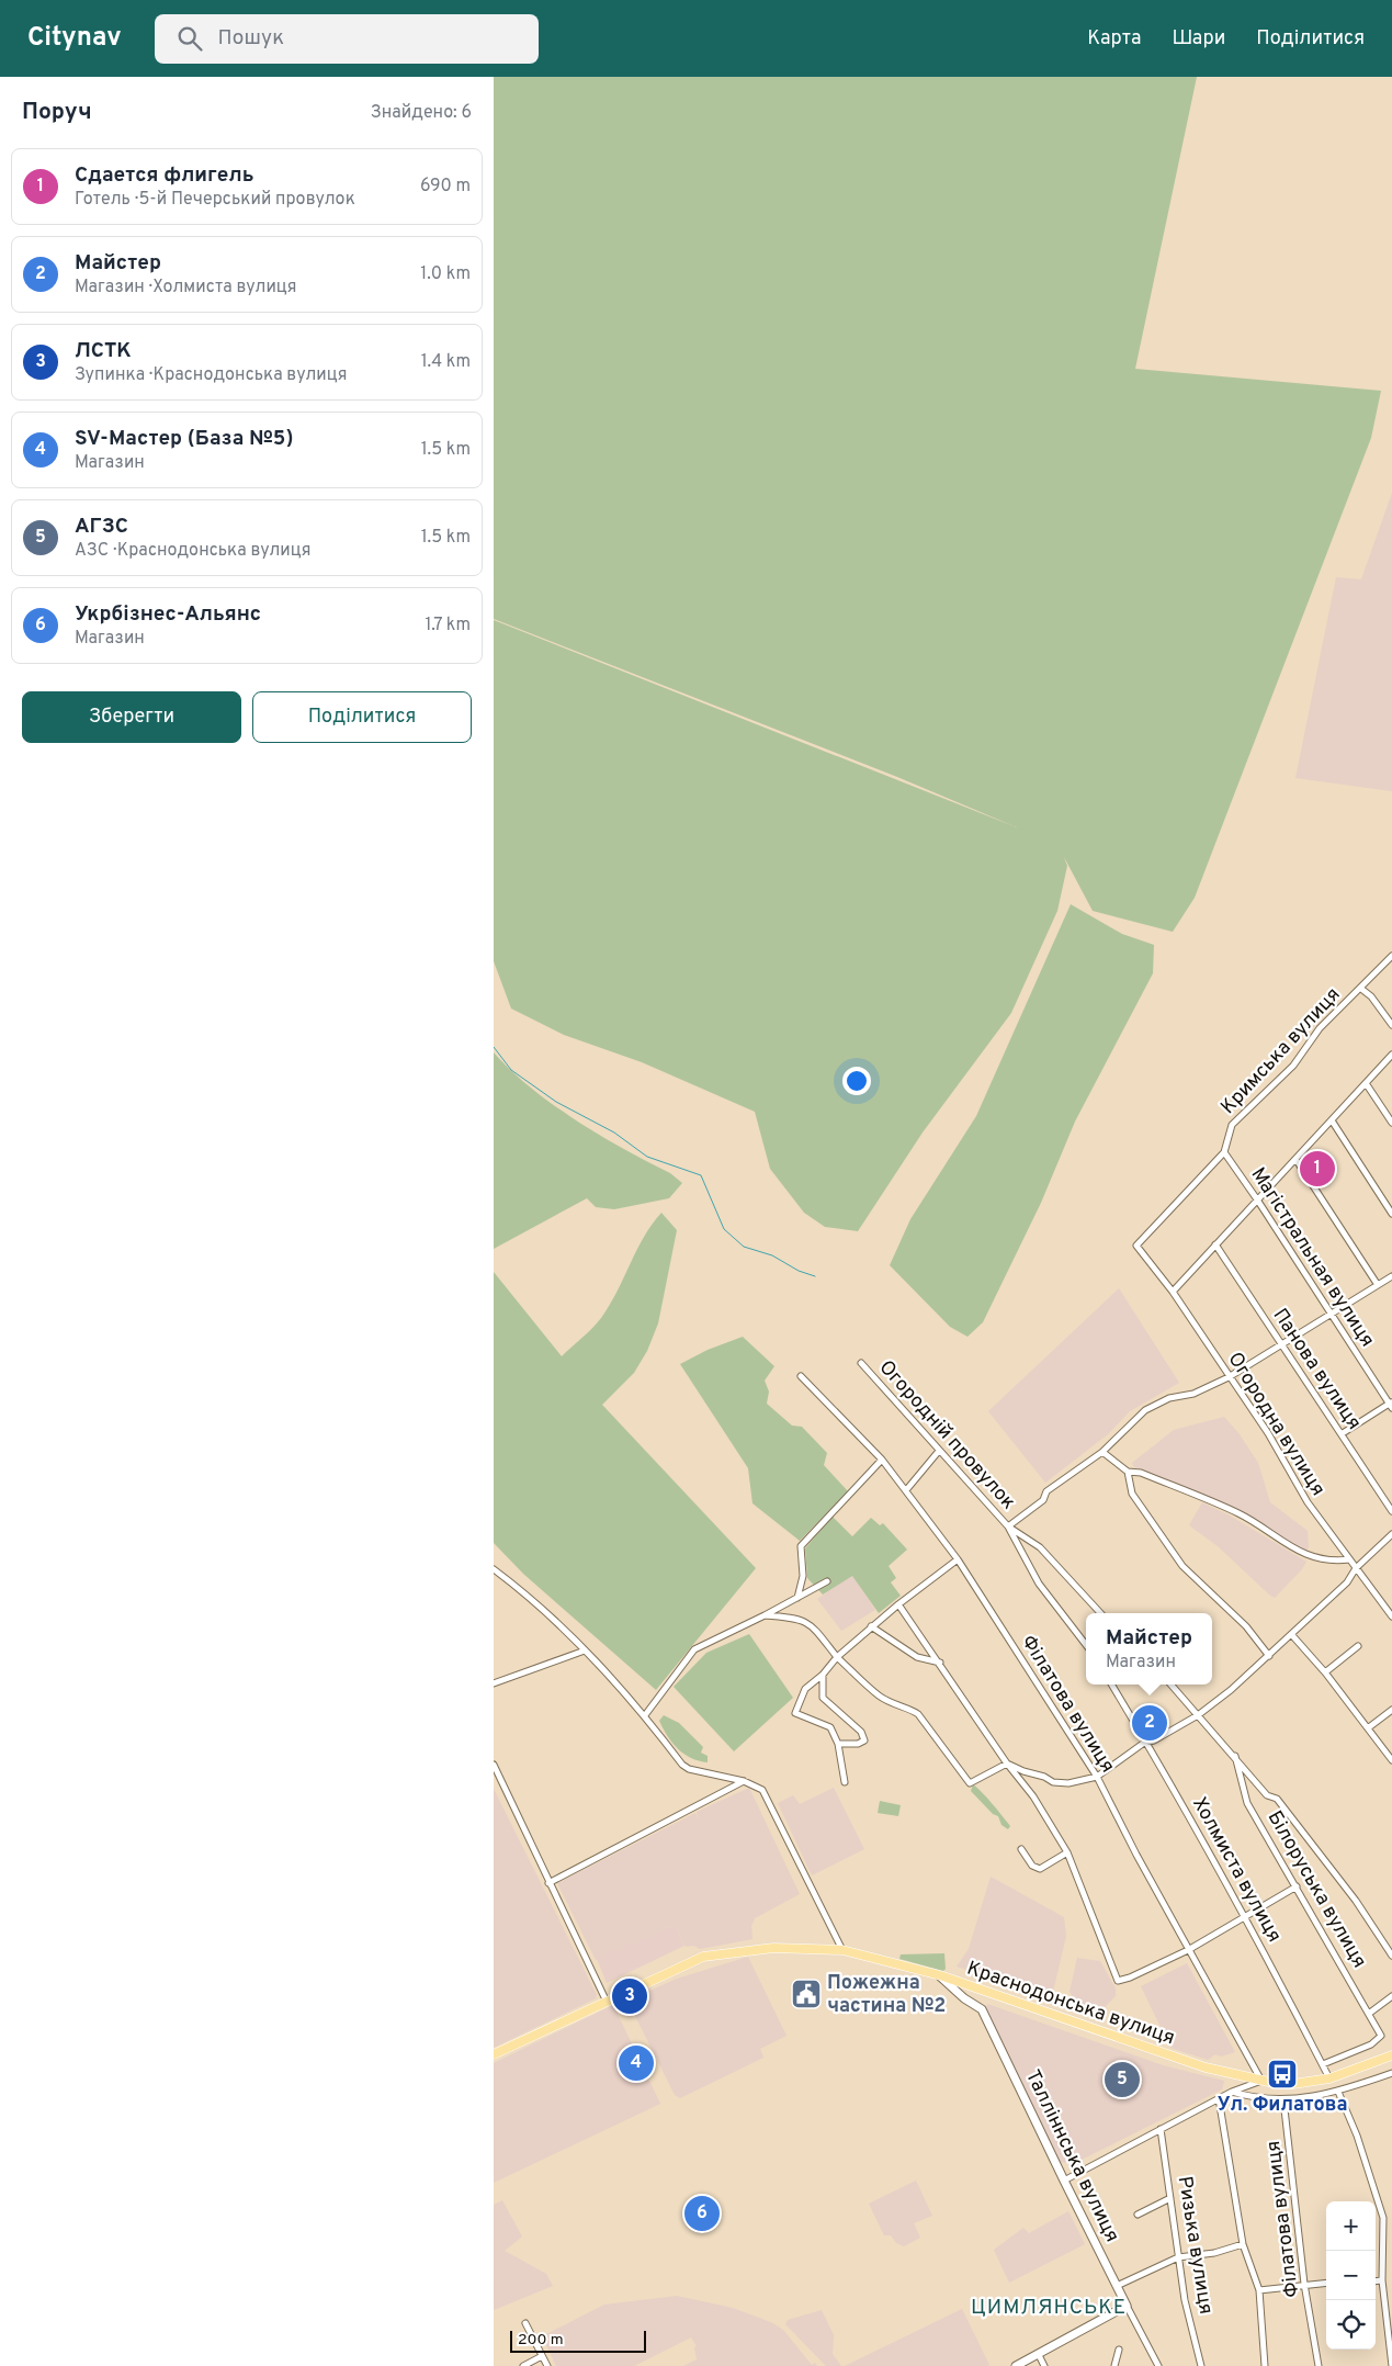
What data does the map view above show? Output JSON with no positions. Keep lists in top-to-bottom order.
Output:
{
  "streets": {
    "main road": ["Краснодонська вулиця"],
    "street": [
      "Кримська вулиця",
      "Магістральная вулиця",
      "Панова вулиця",
      "Огородна вулиця",
      "Огородній провулок",
      "Філатова вулиця",
      "Холмиста вулиця",
      "Білоруська вулиця",
      "Талліннська вулиця",
      "Ризька вулиця"
    ]
  },
  "crossings": [
    ["Кримська вулиця", "Магістральная вулиця"],
    ["Кримська вулиця", "Огородна вулиця"],
    ["Магістральная вулиця", "Огородній провулок"],
    ["Панова вулиця", "Огородній провулок"],
    ["Огородна вулиця", "Огородній провулок"],
    ["Філатова вулиця", "Краснодонська вулиця"],
    ["Холмиста вулиця", "Білоруська вулиця"],
    ["Холмиста вулиця", "Краснодонська вулиця"],
    ["Краснодонська вулиця", "Талліннська вулиця"]
  ],
  "districts": ["ЦИМЛЯНСЬКЕ"],
  "places": {
    "public building": ["Пожежна частина №2"],
    "bus stop": ["Ул. Филатова"]
  },
  "scale_bar": "200 m",
  "page": {
    "header": "Citynav",
    "search": "Пошук",
    "nav": ["Карта", "Шари", "Поділитися"],
    "heading": ["Поруч", "Знайдено: 6"],
    "list": [
      {
        "mark": "1",
        "name": "Сдается флигель",
        "note": "Готель · 5-й Печерський провулок",
        "value": "690 m"
      },
      {
        "mark": "2",
        "name": "Майстер",
        "note": "Магазин · Холмиста вулиця",
        "value": "1.0 km"
      },
      {
        "mark": "3",
        "name": "ЛСТК",
        "note": "Зупинка · Краснодонська вулиця",
        "value": "1.4 km"
      },
      {
        "mark": "4",
        "name": "SV-Мастер (База №5)",
        "note": "Магазин",
        "value": "1.5 km"
      },
      {
        "mark": "5",
        "name": "АГЗС",
        "note": "АЗС · Краснодонська вулиця",
        "value": "1.5 km"
      },
      {
        "mark": "6",
        "name": "Укрбiзнес-Альянс",
        "note": "Магазин",
        "value": "1.7 km"
      }
    ],
    "buttons": ["Зберегти", "Поділитися"],
    "pins": [
      "1",
      "2",
      "3",
      "4",
      "5",
      "6"
    ],
    "popup": ["Майстер", "Магазин"],
    "map_buttons": ["+", "−"],
    "scale": "200 m"
  }
}
